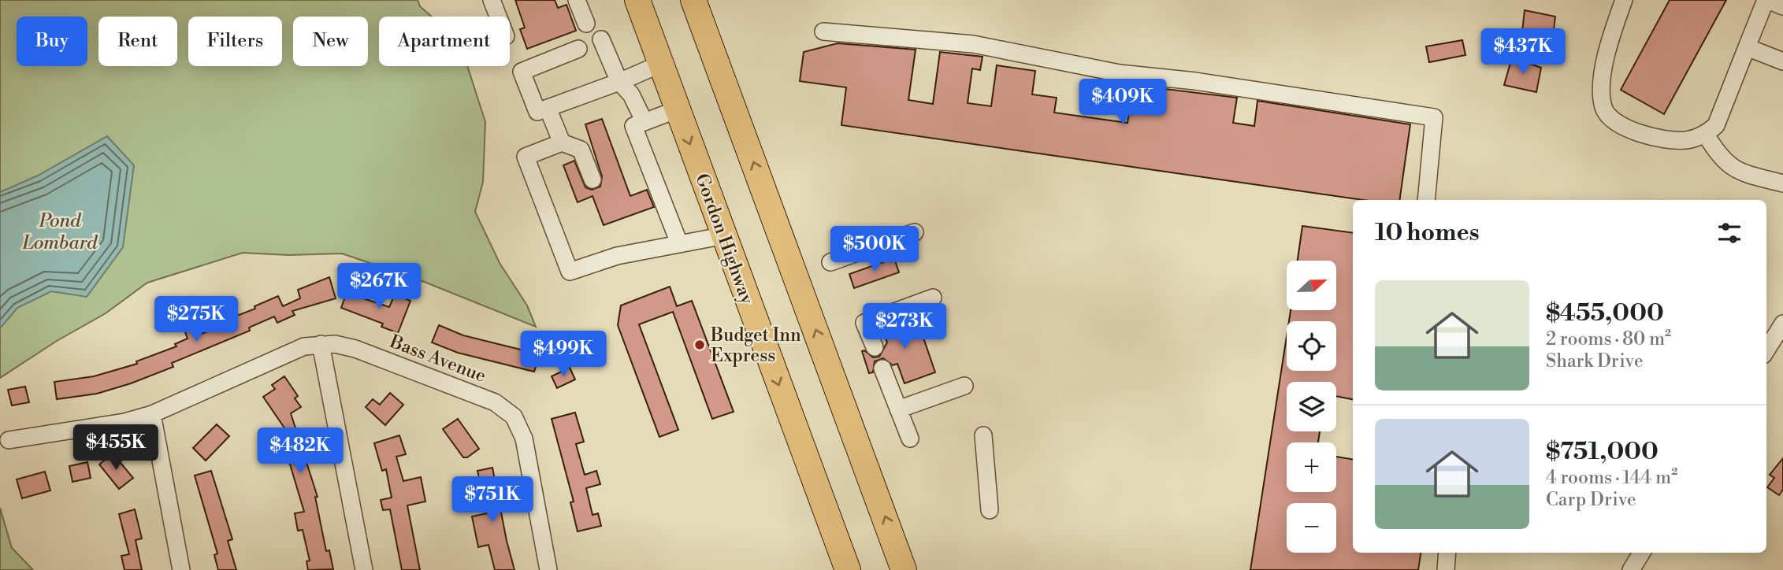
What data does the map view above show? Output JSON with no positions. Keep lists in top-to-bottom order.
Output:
{
  "streets": {
    "highway": ["Gordon Highway"],
    "street": ["Bass Avenue"]
  },
  "water": ["Pond Lombard"],
  "places": ["Budget Inn Express"],
  "north": "right",
  "page": {
    "chip": [
      "Buy",
      "Rent",
      "Filters",
      "New",
      "Apartment"
    ],
    "price": [
      "$437K",
      "$409K",
      "$500K",
      "$267K",
      "$275K",
      "$273K",
      "$499K",
      "$455K",
      "$482K",
      "$751K"
    ],
    "heading": "10 homes",
    "map_buttons": ["+", "−"],
    "list": [
      {
        "name": "$455,000",
        "note": "2 rooms · 80 m² · Shark Drive"
      },
      {
        "name": "$751,000",
        "note": "4 rooms · 144 m² · Carp Drive"
      }
    ]
  }
}
